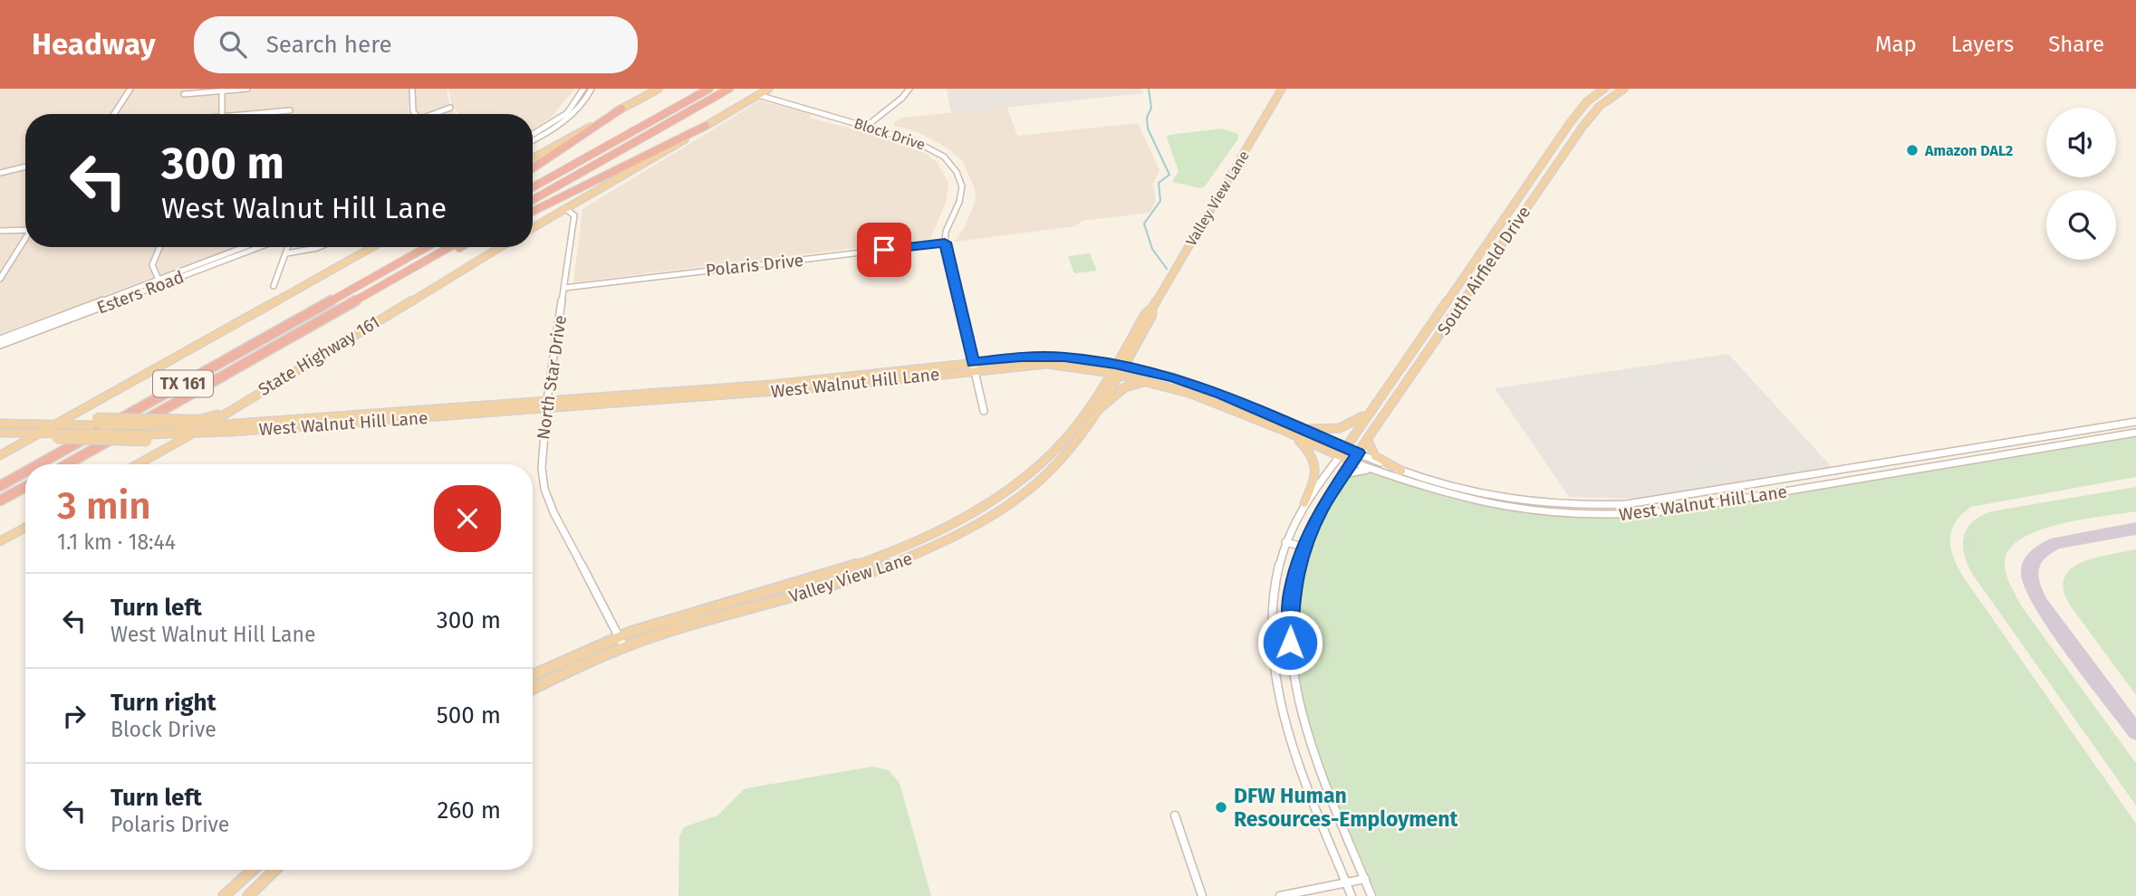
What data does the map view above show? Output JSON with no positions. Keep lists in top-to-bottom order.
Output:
{
  "streets": {
    "highway": ["TX 161"],
    "main road": [
      "Valley View Lane",
      "South Airfield Drive",
      "State Highway 161",
      "West Walnut Hill Lane"
    ],
    "street": [
      "Block Drive",
      "Polaris Drive",
      "Esters Road",
      "North Star Drive"
    ]
  },
  "crossings": [
    ["Block Drive", "Polaris Drive"],
    ["Block Drive", "West Walnut Hill Lane"],
    ["Valley View Lane", "North Star Drive"],
    ["Valley View Lane", "West Walnut Hill Lane"],
    ["Polaris Drive", "North Star Drive"],
    ["South Airfield Drive", "West Walnut Hill Lane"],
    ["State Highway 161", "West Walnut Hill Lane"],
    ["North Star Drive", "West Walnut Hill Lane"]
  ],
  "places": ["Amazon DAL2", "DFW Human Resources-Employment"],
  "page": {
    "header": "Headway",
    "search": "Search here",
    "nav": ["Map", "Layers", "Share"],
    "turn": ["300 m", "West Walnut Hill Lane"],
    "heading": ["3 min", "1.1 km · 18:44"],
    "list": [
      {
        "name": "Turn left",
        "note": "West Walnut Hill Lane",
        "value": "300 m"
      },
      {
        "name": "Turn right",
        "note": "Block Drive",
        "value": "500 m"
      },
      {
        "name": "Turn left",
        "note": "Polaris Drive",
        "value": "260 m"
      }
    ]
  }
}
